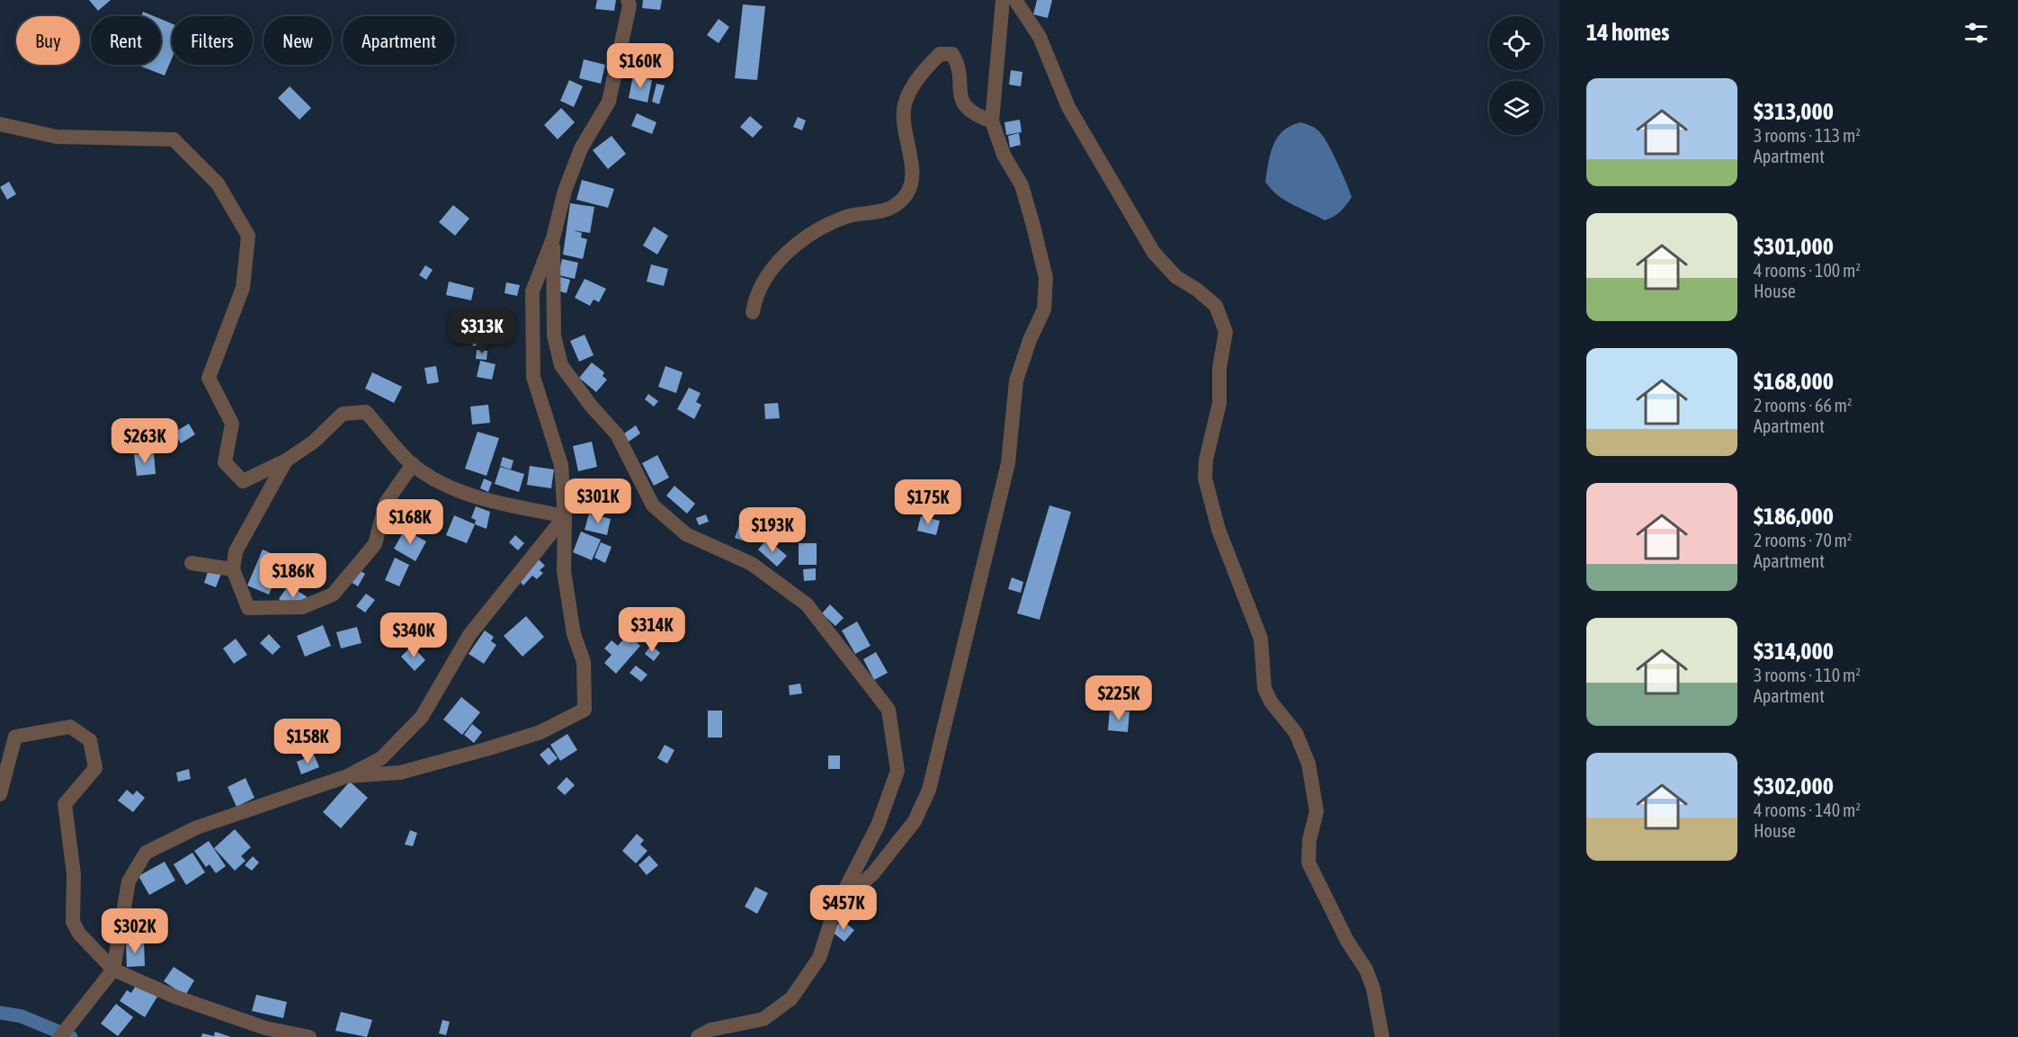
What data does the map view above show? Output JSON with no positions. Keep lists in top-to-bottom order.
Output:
{
  "page": {
    "heading": "14 homes",
    "chip": [
      "Buy",
      "Rent",
      "Filters",
      "New",
      "Apartment"
    ],
    "price": [
      "$160K",
      "$313K",
      "$263K",
      "$301K",
      "$175K",
      "$168K",
      "$193K",
      "$186K",
      "$314K",
      "$340K",
      "$225K",
      "$158K",
      "$457K",
      "$302K"
    ],
    "list": [
      {
        "name": "$313,000",
        "note": "3 rooms · 113 m² · Apartment"
      },
      {
        "name": "$301,000",
        "note": "4 rooms · 100 m² · House"
      },
      {
        "name": "$168,000",
        "note": "2 rooms · 66 m² · Apartment"
      },
      {
        "name": "$186,000",
        "note": "2 rooms · 70 m² · Apartment"
      },
      {
        "name": "$314,000",
        "note": "3 rooms · 110 m² · Apartment"
      },
      {
        "name": "$302,000",
        "note": "4 rooms · 140 m² · House"
      }
    ]
  }
}
